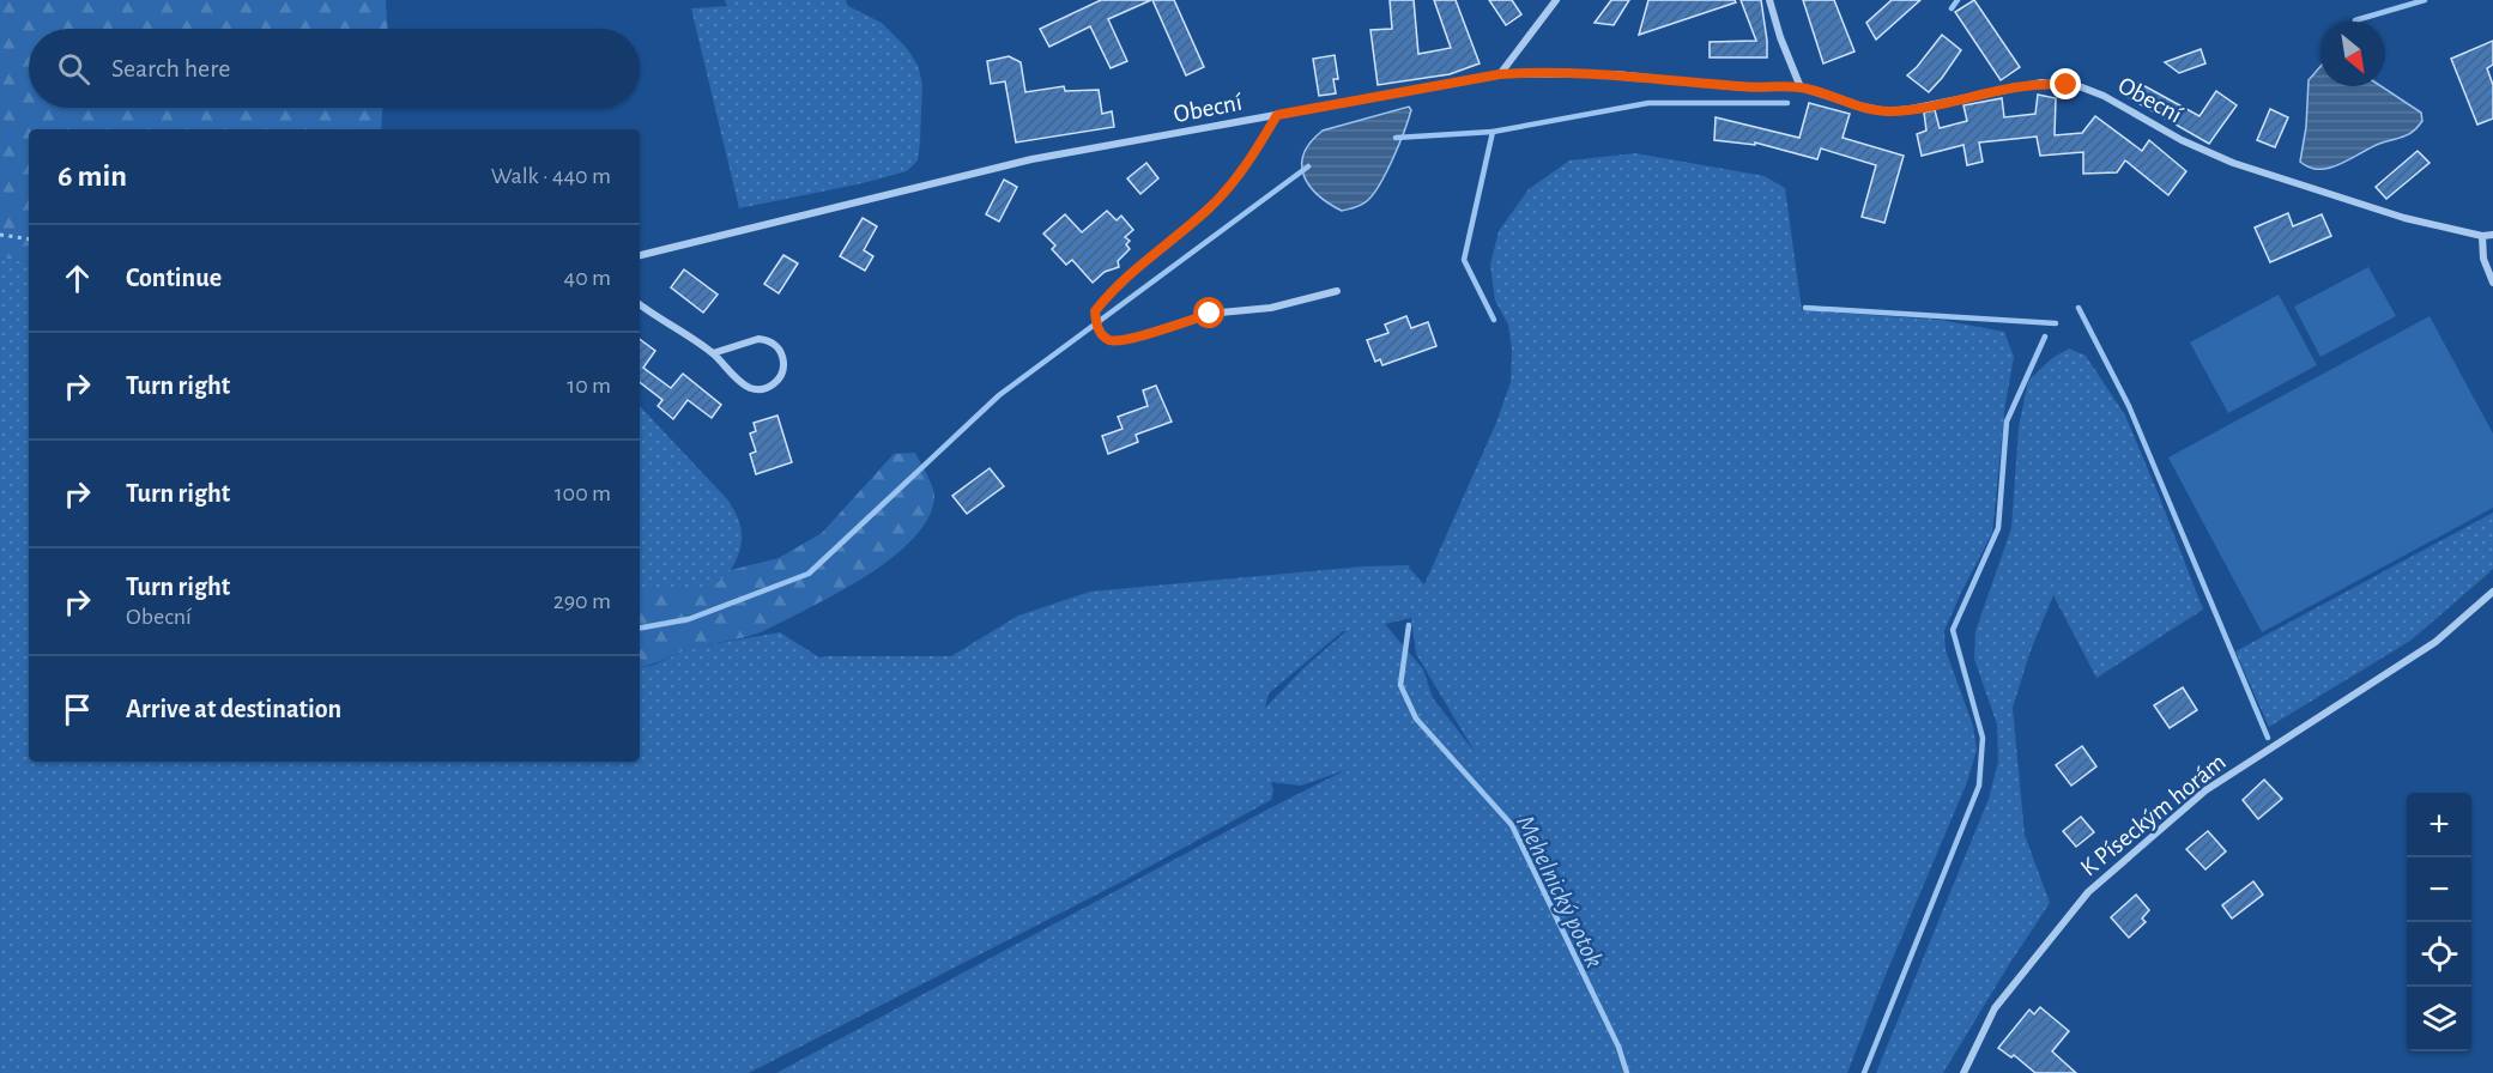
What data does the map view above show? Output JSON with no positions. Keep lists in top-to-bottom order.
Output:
{
  "streets": {
    "street": ["Obecní", "K Píseckým horám"]
  },
  "water": ["Mehelnický potok"],
  "north": "bottom right",
  "page": {
    "search": "Search here",
    "heading": ["6 min", "Walk · 440 m"],
    "list": [
      ["Continue", "40 m"],
      ["Turn right", "10 m"],
      ["Turn right", "100 m"],
      ["Turn right", "Obecní", "290 m"],
      "Arrive at destination"
    ],
    "map_buttons": ["+", "−"]
  }
}
